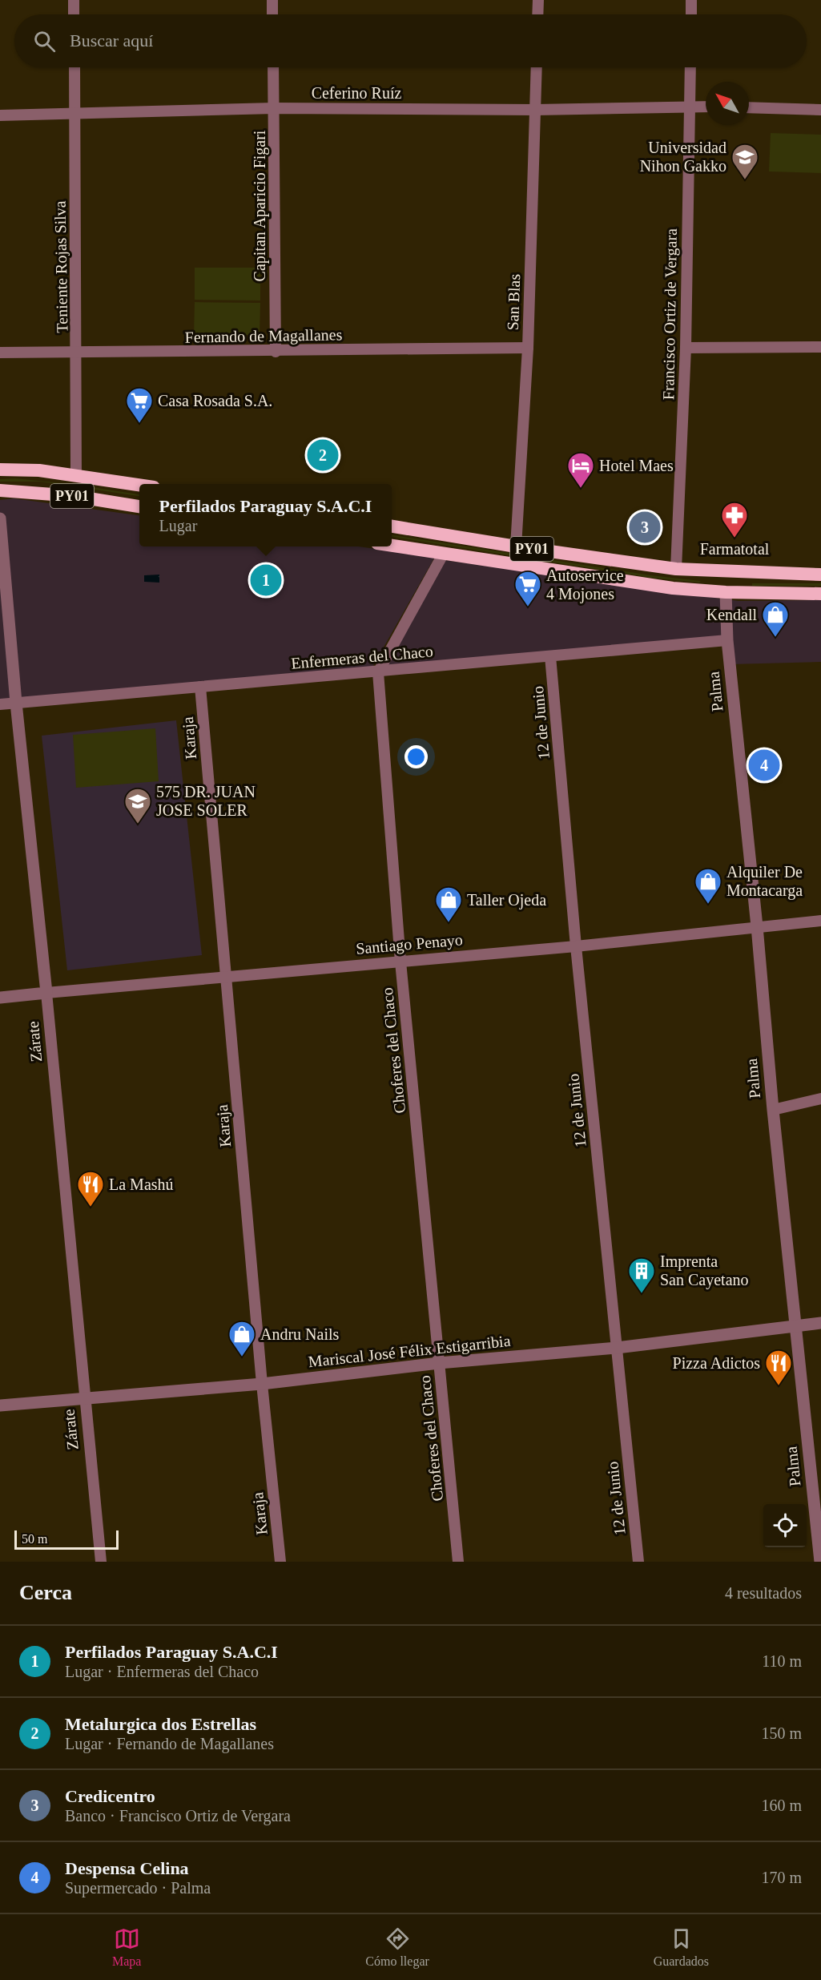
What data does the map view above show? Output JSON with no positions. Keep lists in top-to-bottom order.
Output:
{
  "streets": {
    "highway": ["PY01"],
    "street": [
      "Ceferino Ruíz",
      "Capitan Aparicio Figari",
      "Teniente Rojas Silva",
      "San Blas",
      "Francisco Ortiz de Vergara",
      "Fernando de Magallanes",
      "Enfermeras del Chaco",
      "Palma",
      "12 de Junio",
      "Karaja",
      "Santiago Penayo",
      "Zárate",
      "Choferes del Chaco",
      "Mariscal José Félix Estigarribia"
    ]
  },
  "crossings": [
    ["Ceferino Ruíz", "Capitan Aparicio Figari"],
    ["Ceferino Ruíz", "Teniente Rojas Silva"],
    ["Ceferino Ruíz", "San Blas"],
    ["Ceferino Ruíz", "Francisco Ortiz de Vergara"],
    ["Capitan Aparicio Figari", "Fernando de Magallanes"],
    ["Teniente Rojas Silva", "Fernando de Magallanes"],
    ["Teniente Rojas Silva", "PY01"],
    ["San Blas", "Fernando de Magallanes"],
    ["San Blas", "PY01"],
    ["Francisco Ortiz de Vergara", "PY01"],
    ["PY01", "Palma"],
    ["Enfermeras del Chaco", "Palma"],
    ["Enfermeras del Chaco", "12 de Junio"],
    ["Enfermeras del Chaco", "Karaja"],
    ["Enfermeras del Chaco", "Zárate"],
    ["Enfermeras del Chaco", "Choferes del Chaco"],
    ["Palma", "Santiago Penayo"],
    ["Palma", "Mariscal José Félix Estigarribia"],
    ["12 de Junio", "Santiago Penayo"],
    ["12 de Junio", "Mariscal José Félix Estigarribia"],
    ["Karaja", "Santiago Penayo"],
    ["Karaja", "Mariscal José Félix Estigarribia"],
    ["Santiago Penayo", "Zárate"],
    ["Santiago Penayo", "Choferes del Chaco"],
    ["Zárate", "Mariscal José Félix Estigarribia"],
    ["Choferes del Chaco", "Mariscal José Félix Estigarribia"]
  ],
  "places": {
    "school or university": ["Universidad Nihon Gakko", "575 DR. JUAN JOSE SOLER"],
    "supermarket": ["Casa Rosada S.A.", "Autoservice 4 Mojones"],
    "hotel": ["Hotel Maes"],
    "pharmacy": ["Farmatotal"],
    "shop": [
      "Kendall",
      "Alquiler De Montacarga",
      "Taller Ojeda",
      "Andru Nails"
    ],
    "restaurant": ["La Mashú", "Pizza Adictos"],
    "building": ["Imprenta San Cayetano"]
  },
  "scale_bar": "50 m",
  "north": "top left",
  "page": {
    "search": "Buscar aquí",
    "pins": [
      "2",
      "3",
      "1",
      "4"
    ],
    "popup": ["Perfilados Paraguay S.A.C.I", "Lugar"],
    "scale": "50 m",
    "heading": ["Cerca", "4 resultados"],
    "list": [
      {
        "mark": "1",
        "name": "Perfilados Paraguay S.A.C.I",
        "note": "Lugar · Enfermeras del Chaco",
        "value": "110 m"
      },
      {
        "mark": "2",
        "name": "Metalurgica dos Estrellas",
        "note": "Lugar · Fernando de Magallanes",
        "value": "150 m"
      },
      {
        "mark": "3",
        "name": "Credicentro",
        "note": "Banco · Francisco Ortiz de Vergara",
        "value": "160 m"
      },
      {
        "mark": "4",
        "name": "Despensa Celina",
        "note": "Supermercado · Palma",
        "value": "170 m"
      }
    ],
    "nav": ["Mapa", "Cómo llegar", "Guardados"]
  }
}
